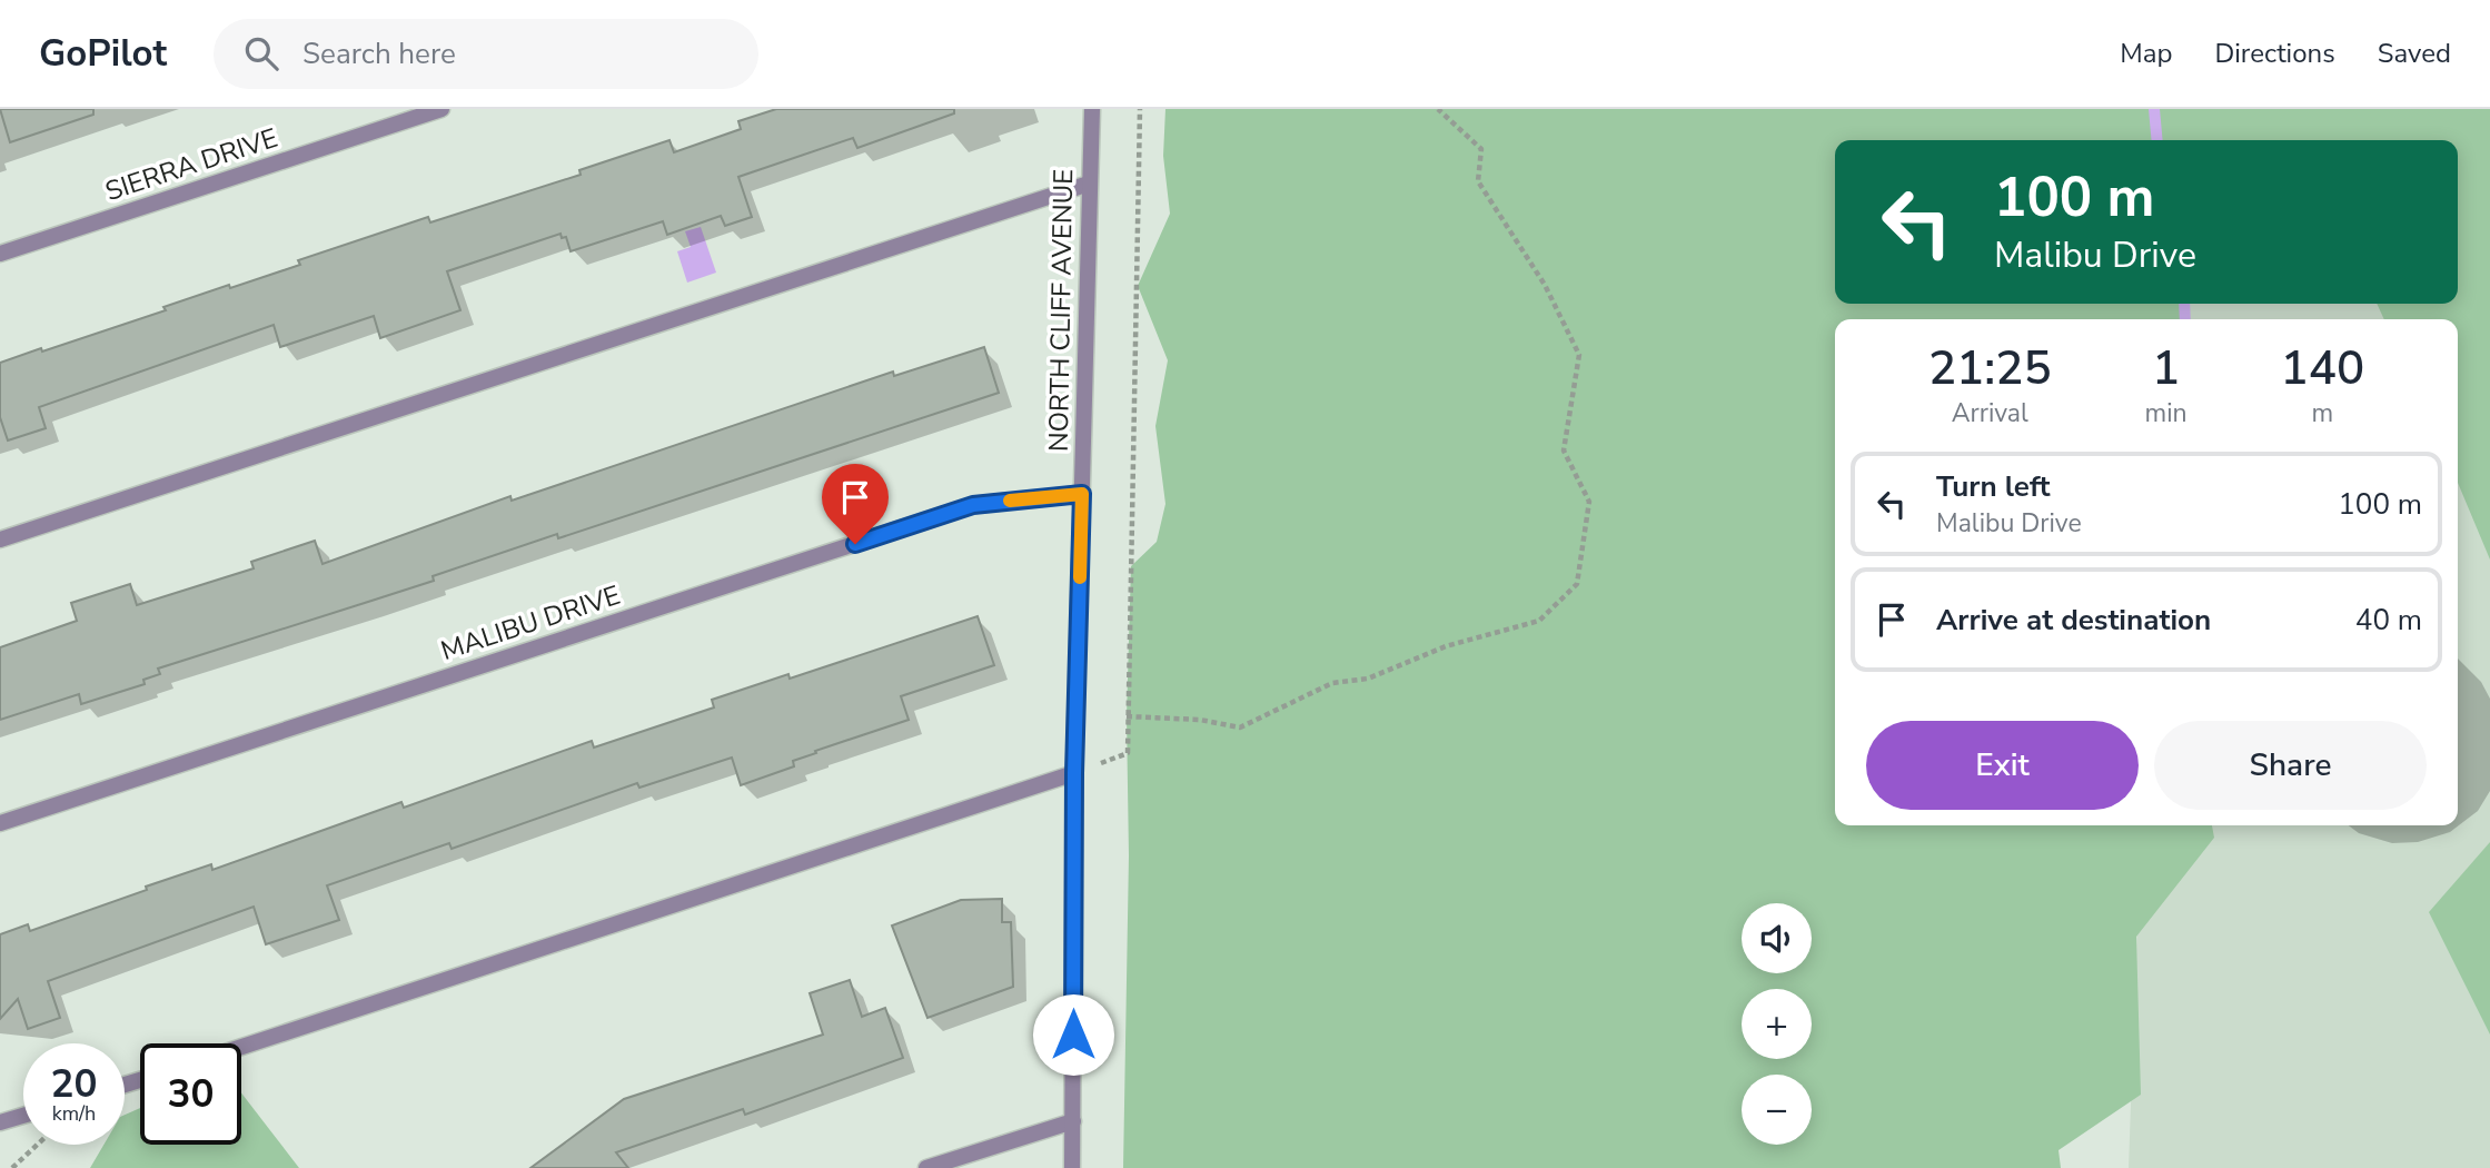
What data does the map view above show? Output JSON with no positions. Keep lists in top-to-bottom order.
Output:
{
  "streets": {
    "street": ["SIERRA DRIVE", "NORTH CLIFF AVENUE", "MALIBU DRIVE"]
  },
  "crossings": [
    ["NORTH CLIFF AVENUE", "MALIBU DRIVE"]
  ],
  "page": {
    "header": "GoPilot",
    "search": "Search here",
    "nav": ["Map", "Directions", "Saved"],
    "turn": ["100 m", "Malibu Drive"],
    "eta": [
      "21:25",
      "Arrival",
      "1",
      "min",
      "140",
      "m"
    ],
    "list": [
      {
        "name": "Turn left",
        "note": "Malibu Drive",
        "value": "100 m"
      },
      {
        "name": "Arrive at destination",
        "value": "40 m"
      }
    ],
    "buttons": ["Exit", "Share"],
    "map_buttons": ["+", "−"],
    "speed": "20 km/h",
    "limit": "30"
  }
}
